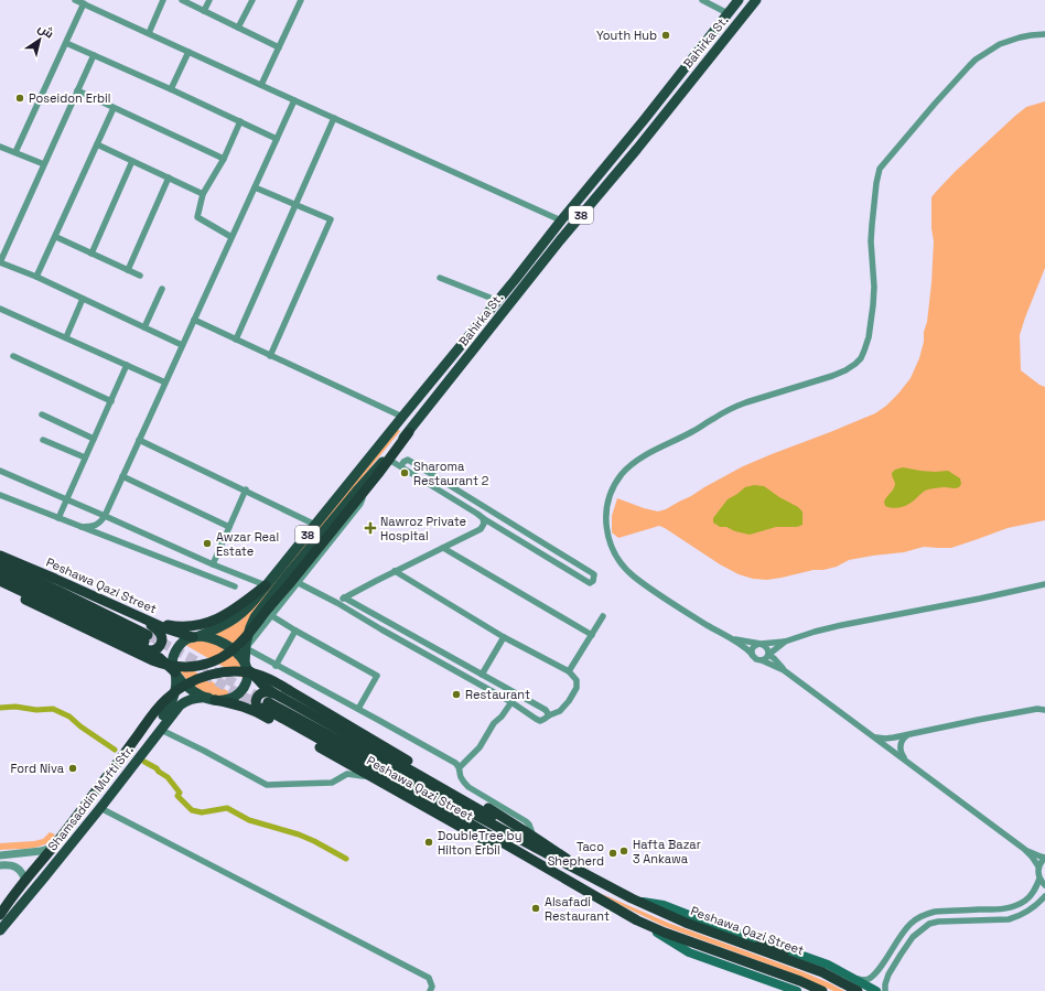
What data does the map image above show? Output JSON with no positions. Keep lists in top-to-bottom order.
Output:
{
  "streets": {
    "highway": ["Peshawa Qazi Street"],
    "main road": ["Bahirka St.", "38", "Shamsaddin Mufti Str."]
  },
  "crossings": [
    ["Bahirka St.", "38"],
    ["Bahirka St.", "Peshawa Qazi Street"],
    ["Bahirka St.", "Shamsaddin Mufti Str."],
    ["38", "Peshawa Qazi Street"],
    ["38", "Shamsaddin Mufti Str."],
    ["Peshawa Qazi Street", "Shamsaddin Mufti Str."]
  ],
  "places": {
    "other": [
      "Youth Hub",
      "Poseidon Erbil",
      "Sharoma Restaurant 2",
      "Awzar Real Estate",
      "Restaurant",
      "Ford Niva",
      "DoubleTree by Hilton Erbil",
      "Hafta Bazar 3 Ankawa",
      "Taco Shepherd",
      "Alsafadi Restaurant"
    ],
    "health": ["Nawroz Private Hospital"]
  },
  "north": "top right"
}
